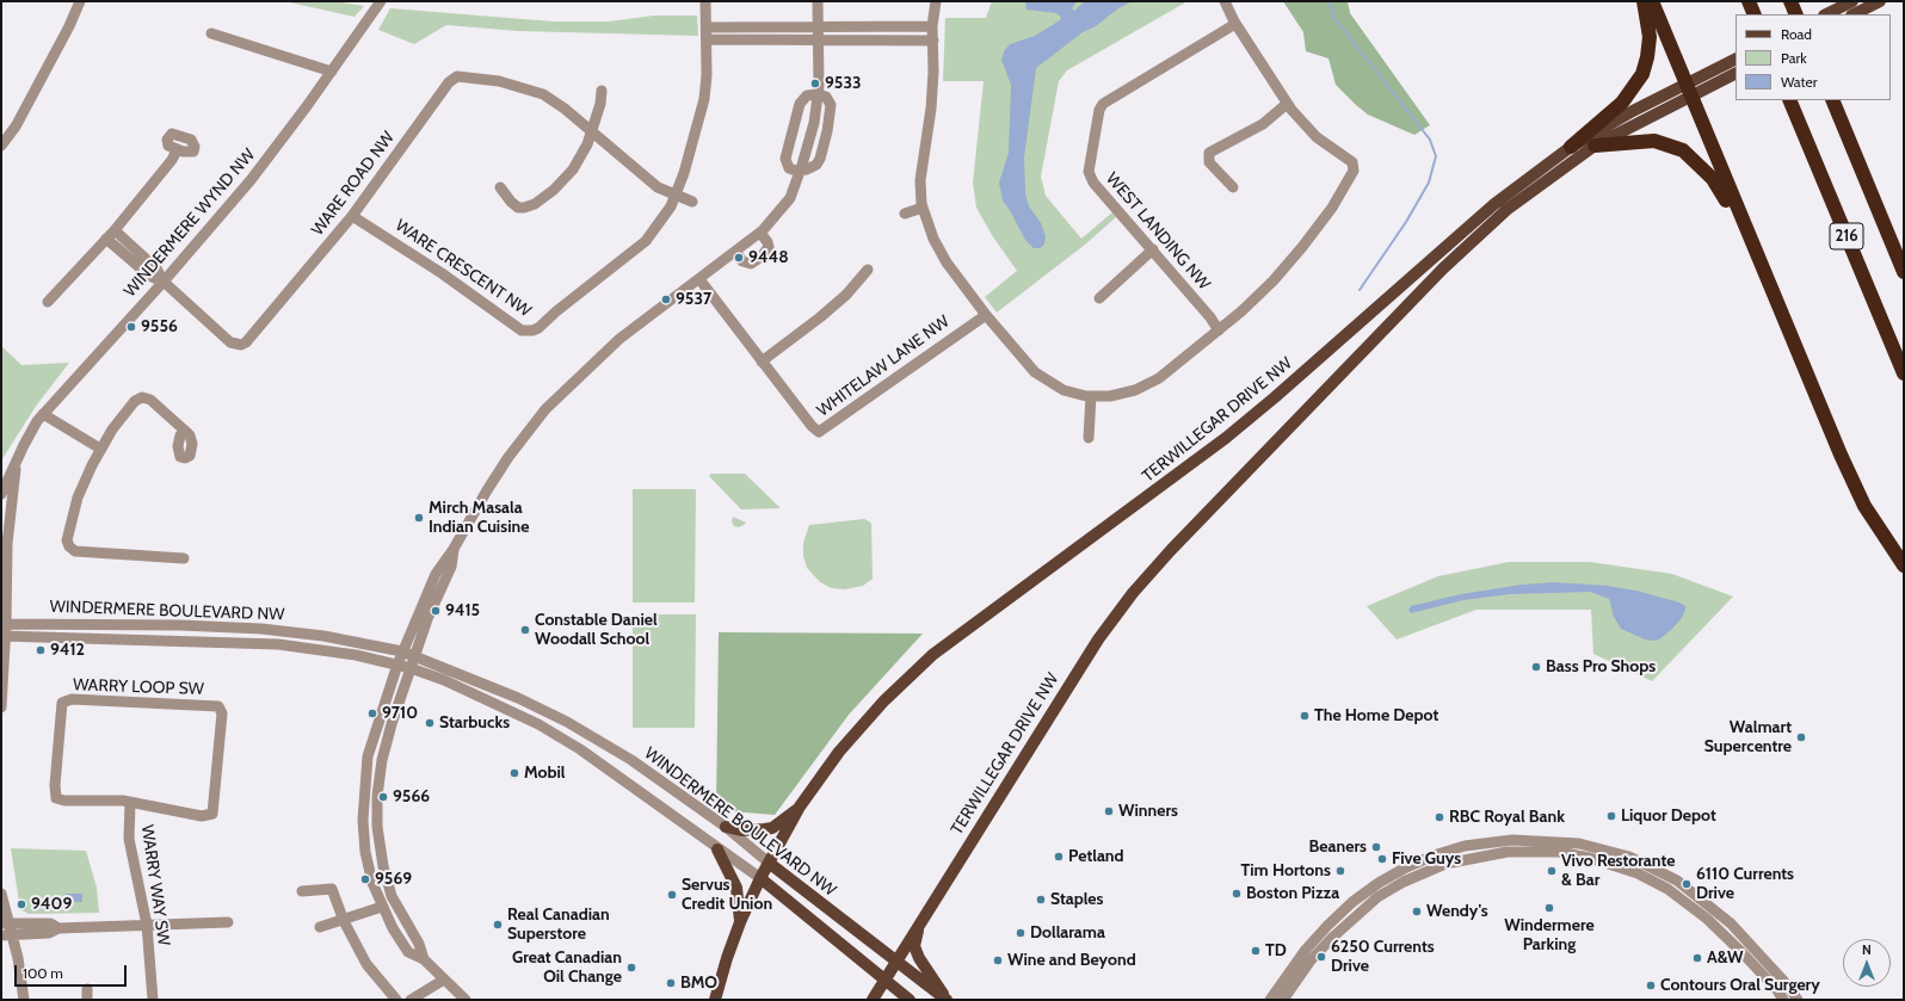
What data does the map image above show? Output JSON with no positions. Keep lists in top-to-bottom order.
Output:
{
  "streets": {
    "highway": ["216"],
    "main road": ["TERWILLEGAR DRIVE NW", "WINDERMERE BOULEVARD NW"],
    "street": [
      "WARE ROAD NW",
      "WINDERMERE WYND NW",
      "WEST LANDING NW",
      "WARE CRESCENT NW",
      "WHITELAW LANE NW",
      "WARRY LOOP SW",
      "WARRY WAY SW"
    ]
  },
  "crossings": [
    ["WARE ROAD NW", "WINDERMERE WYND NW"],
    ["WARE ROAD NW", "WARE CRESCENT NW"],
    ["WINDERMERE WYND NW", "WINDERMERE BOULEVARD NW"],
    ["TERWILLEGAR DRIVE NW", "WINDERMERE BOULEVARD NW"],
    ["WARRY LOOP SW", "WARRY WAY SW"]
  ],
  "places": [
    "9533",
    "9448",
    "9537",
    "9556",
    "Mirch Masala Indian Cuisine",
    "9415",
    "Constable Daniel Woodall School",
    "9412",
    "Bass Pro Shops",
    "9710",
    "The Home Depot",
    "Starbucks",
    "Walmart Supercentre",
    "Mobil",
    "9566",
    "Winners",
    "Liquor Depot",
    "RBC Royal Bank",
    "Beaners",
    "Petland",
    "Five Guys",
    "Tim Hortons",
    "Vivo Restorante & Bar",
    "9569",
    "6110 Currents Drive",
    "Boston Pizza",
    "Servus Credit Union",
    "Staples",
    "9409",
    "Windermere Parking",
    "Wendy's",
    "Real Canadian Superstore",
    "Dollarama",
    "TD",
    "6250 Currents Drive",
    "A&W",
    "Wine and Beyond",
    "Great Canadian Oil Change",
    "BMO",
    "Contours Oral Surgery"
  ],
  "legend": ["Road", "Park", "Water"],
  "scale_bar": "100 m",
  "north": "top"
}
